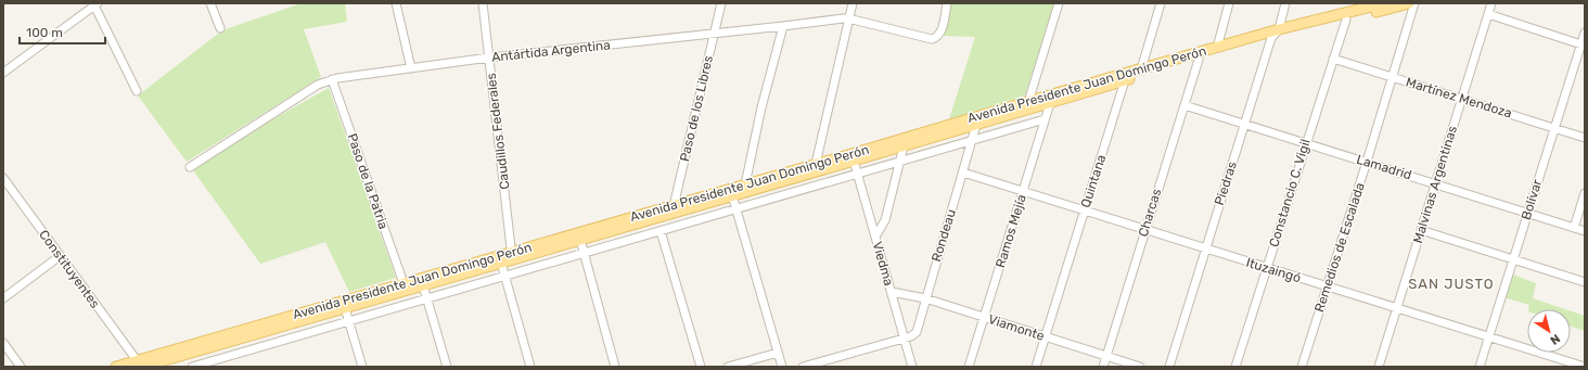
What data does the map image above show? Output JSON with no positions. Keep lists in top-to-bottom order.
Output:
{
  "streets": {
    "main road": ["Avenida Presidente Juan Domingo Perón"],
    "street": [
      "Antártida Argentina",
      "Martínez Mendoza",
      "Paso de los Libres",
      "Caudillos Federales",
      "Lamadrid",
      "Paso de la Patria",
      "Quintana",
      "Piedras",
      "Malvinas Argentinas",
      "Constancio C. Vigil",
      "Bolívar",
      "Charcas",
      "Ramos Mejía",
      "Rondeau",
      "Remedios de Escalada",
      "Viedma",
      "Constituyentes",
      "Ituzaingó",
      "Viamonte"
    ]
  },
  "crossings": [
    ["Antártida Argentina", "Paso de los Libres"],
    ["Antártida Argentina", "Caudillos Federales"],
    ["Antártida Argentina", "Paso de la Patria"],
    ["Avenida Presidente Juan Domingo Perón", "Paso de los Libres"],
    ["Avenida Presidente Juan Domingo Perón", "Caudillos Federales"],
    ["Avenida Presidente Juan Domingo Perón", "Paso de la Patria"],
    ["Avenida Presidente Juan Domingo Perón", "Quintana"],
    ["Avenida Presidente Juan Domingo Perón", "Piedras"],
    ["Avenida Presidente Juan Domingo Perón", "Constancio C. Vigil"],
    ["Avenida Presidente Juan Domingo Perón", "Charcas"],
    ["Avenida Presidente Juan Domingo Perón", "Ramos Mejía"],
    ["Avenida Presidente Juan Domingo Perón", "Rondeau"],
    ["Avenida Presidente Juan Domingo Perón", "Viedma"],
    ["Avenida Presidente Juan Domingo Perón", "Constituyentes"],
    ["Martínez Mendoza", "Malvinas Argentinas"],
    ["Martínez Mendoza", "Constancio C. Vigil"],
    ["Martínez Mendoza", "Bolívar"],
    ["Martínez Mendoza", "Remedios de Escalada"],
    ["Lamadrid", "Piedras"],
    ["Lamadrid", "Malvinas Argentinas"],
    ["Lamadrid", "Constancio C. Vigil"],
    ["Lamadrid", "Bolívar"],
    ["Lamadrid", "Charcas"],
    ["Lamadrid", "Remedios de Escalada"],
    ["Quintana", "Ituzaingó"],
    ["Quintana", "Viamonte"],
    ["Piedras", "Ituzaingó"],
    ["Malvinas Argentinas", "Ituzaingó"],
    ["Constancio C. Vigil", "Ituzaingó"],
    ["Bolívar", "Ituzaingó"],
    ["Charcas", "Ituzaingó"],
    ["Charcas", "Viamonte"],
    ["Ramos Mejía", "Ituzaingó"],
    ["Ramos Mejía", "Viamonte"],
    ["Rondeau", "Viedma"],
    ["Rondeau", "Ituzaingó"],
    ["Rondeau", "Viamonte"],
    ["Remedios de Escalada", "Ituzaingó"],
    ["Viedma", "Viamonte"]
  ],
  "districts": ["SAN JUSTO"],
  "scale_bar": "100 m",
  "north": "bottom right"
}
